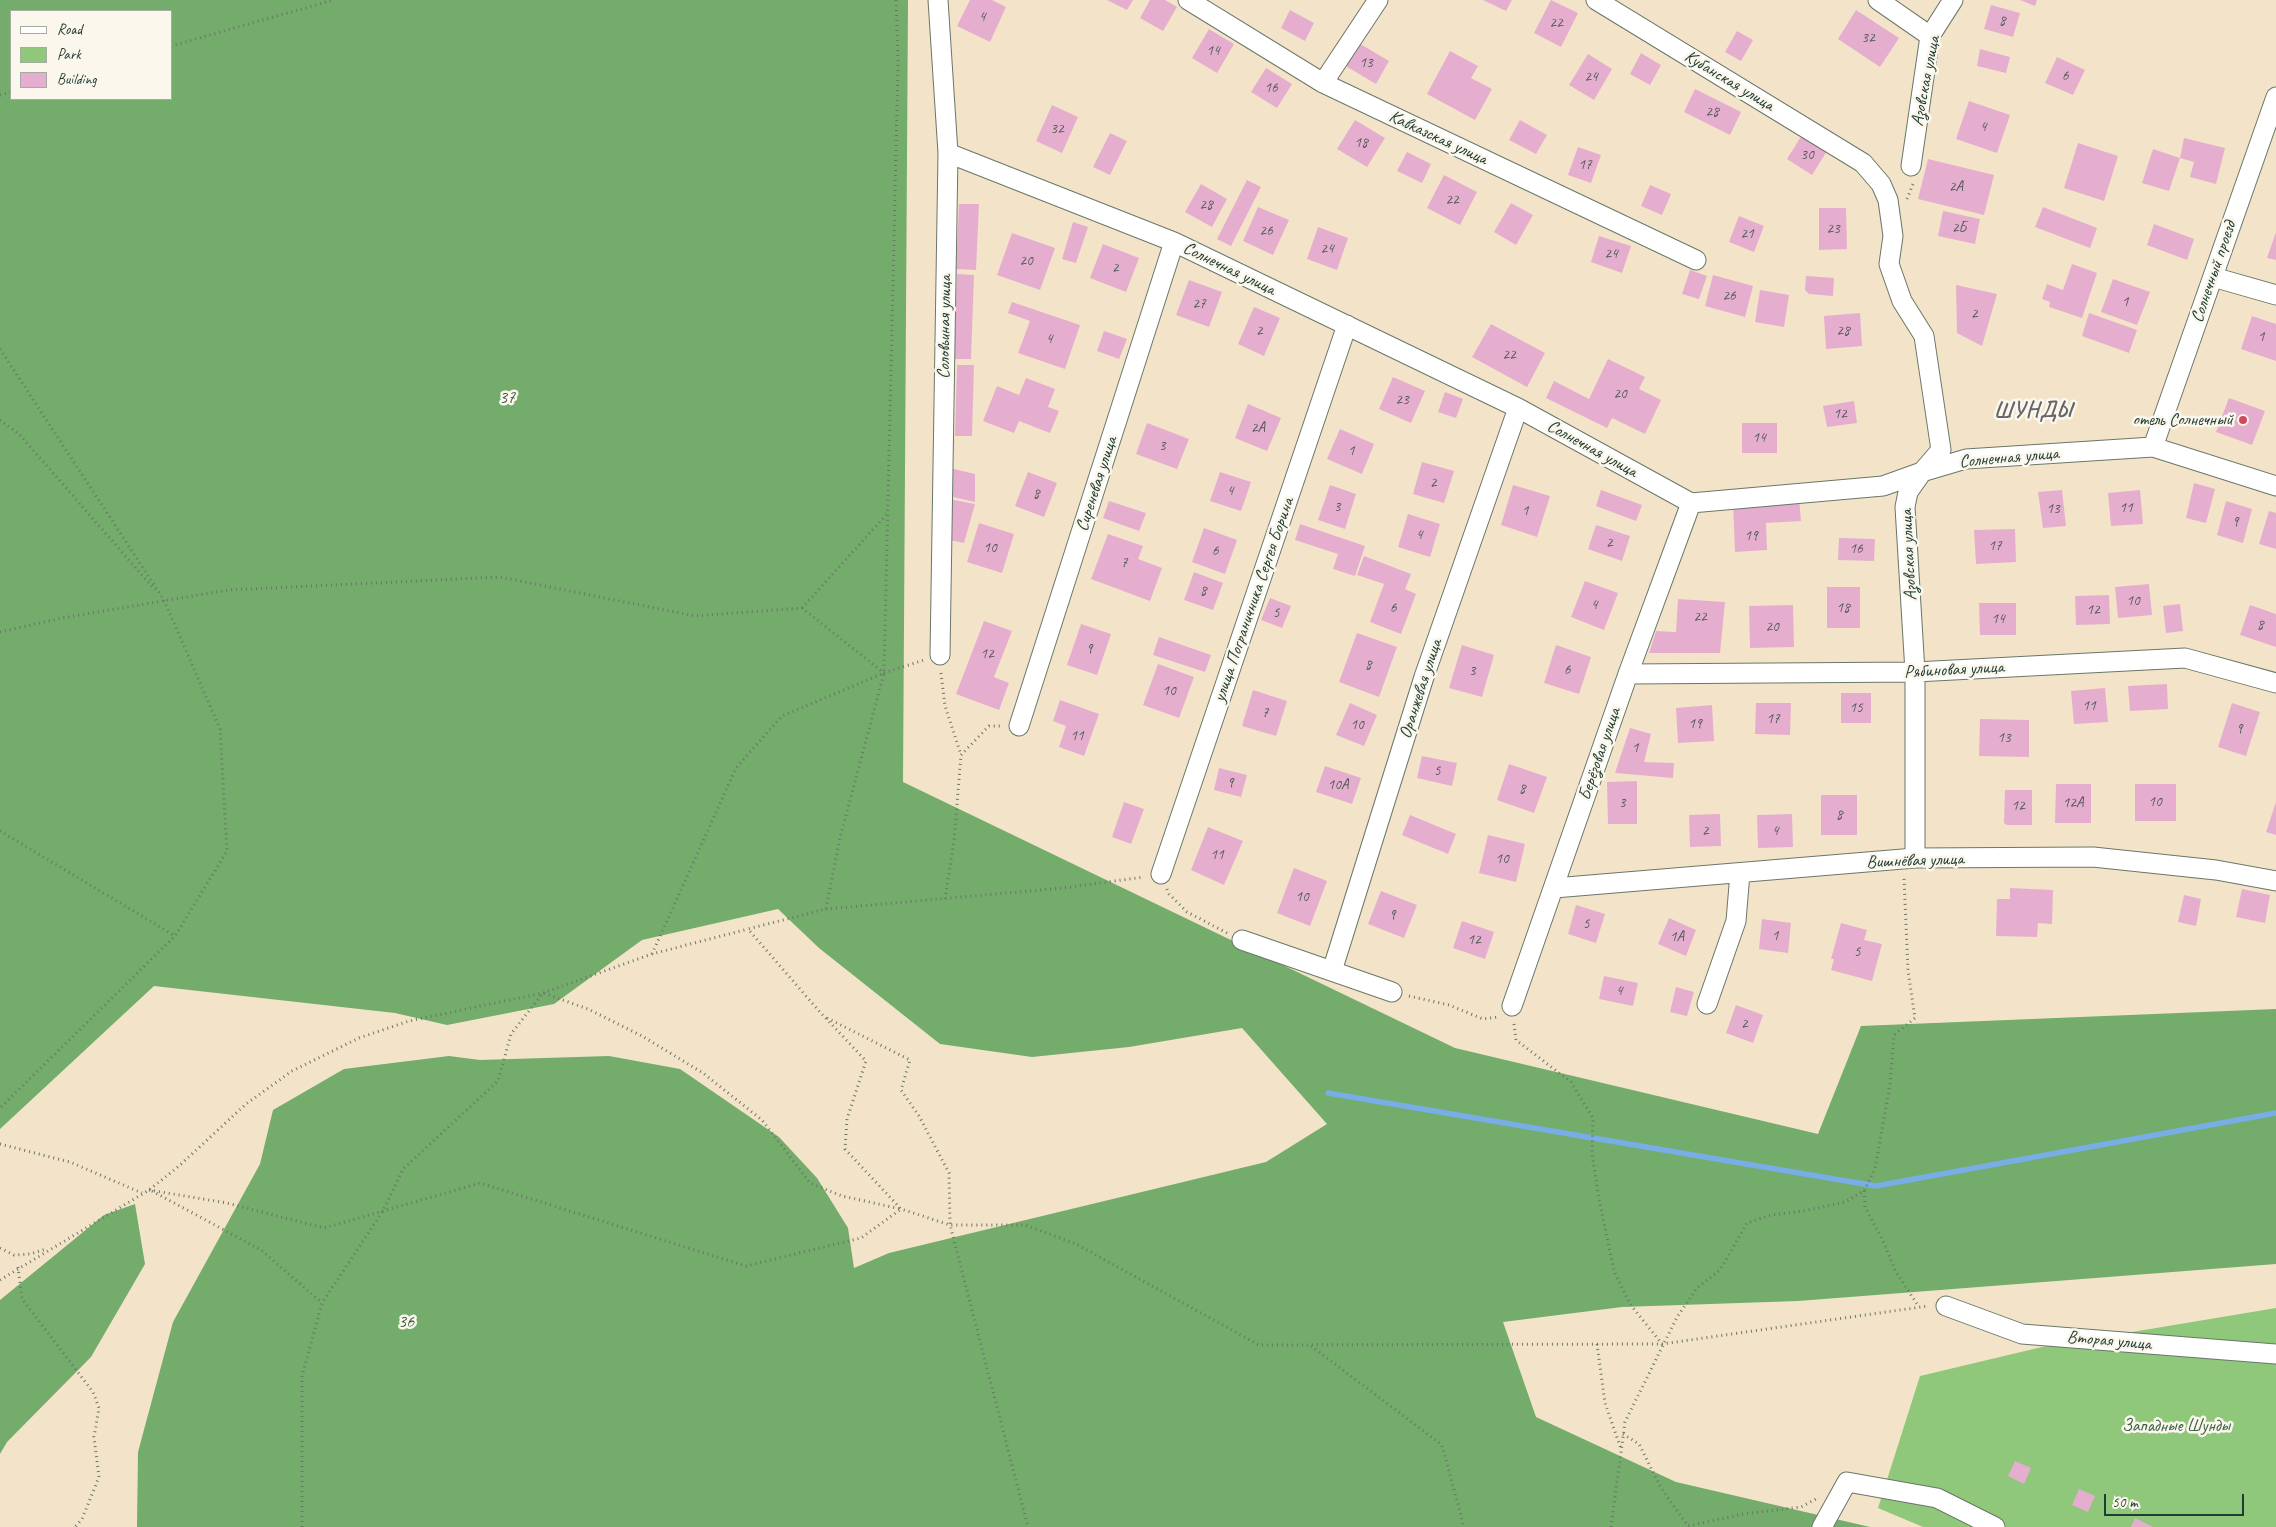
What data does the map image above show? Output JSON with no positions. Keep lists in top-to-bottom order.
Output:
{
  "streets": {
    "street": [
      "Кубанская улица",
      "Азовская улица",
      "Кавказская улица",
      "Солнечная улица",
      "Солнечный проезд",
      "Соловьиная улица",
      "Сиреневая улица",
      "улица Пограничника Сергея Борина",
      "Рябиновая улица",
      "Оранжевая улица",
      "Берёзовая улица",
      "Вишнёвая улица",
      "Вторая улица"
    ]
  },
  "crossings": [
    ["Кубанская улица", "Азовская улица"],
    ["Азовская улица", "Солнечная улица"],
    ["Азовская улица", "Рябиновая улица"],
    ["Азовская улица", "Вишнёвая улица"],
    ["Солнечная улица", "Солнечный проезд"],
    ["Солнечная улица", "Соловьиная улица"],
    ["Солнечная улица", "Сиреневая улица"],
    ["Солнечная улица", "улица Пограничника Сергея Борина"],
    ["Солнечная улица", "Оранжевая улица"],
    ["Солнечная улица", "Берёзовая улица"],
    ["Рябиновая улица", "Берёзовая улица"],
    ["Берёзовая улица", "Вишнёвая улица"]
  ],
  "districts": ["ШУНДЫ"],
  "parks": ["37", "36", "Западные Шунды"],
  "places": ["отель Солнечный"],
  "house_numbers": [
    "4",
    "8",
    "22",
    "32",
    "14",
    "13",
    "6",
    "24",
    "16",
    "28",
    "4",
    "32",
    "18",
    "30",
    "17",
    "2А",
    "22",
    "28",
    "2Б",
    "23",
    "26",
    "21",
    "24",
    "24",
    "20",
    "2",
    "26",
    "1",
    "27",
    "2",
    "2",
    "28",
    "1",
    "4",
    "22",
    "20",
    "23",
    "12",
    "2А",
    "14",
    "3",
    "1",
    "2",
    "4",
    "8",
    "3",
    "11",
    "13",
    "1",
    "9",
    "4",
    "19",
    "2",
    "17",
    "10",
    "16",
    "6",
    "7",
    "8",
    "10",
    "4",
    "6",
    "18",
    "12",
    "5",
    "22",
    "14",
    "8",
    "20",
    "9",
    "12",
    "8",
    "6",
    "3",
    "10",
    "11",
    "15",
    "7",
    "17",
    "19",
    "10",
    "9",
    "11",
    "13",
    "1",
    "5",
    "9",
    "10А",
    "8",
    "10",
    "3",
    "12А",
    "12",
    "8",
    "2",
    "4",
    "11",
    "10",
    "10",
    "9",
    "5",
    "1",
    "1А",
    "12",
    "5",
    "4",
    "2"
  ],
  "legend": ["Road", "Park", "Building"],
  "scale_bar": "50 m"
}
